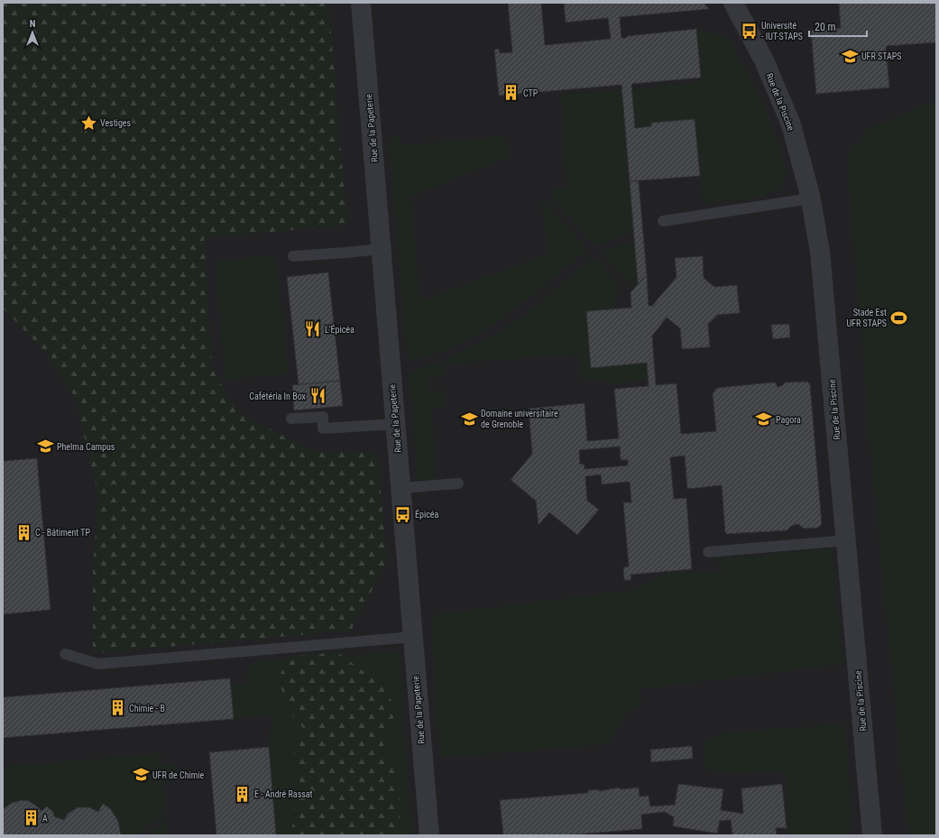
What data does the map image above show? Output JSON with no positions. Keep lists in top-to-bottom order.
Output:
{
  "streets": {
    "street": ["Rue de la Piscine", "Rue de la Papeterie"]
  },
  "places": {
    "bus stop": ["Université - IUT-STAPS", "Épicéa"],
    "school or university": [
      "UFR STAPS",
      "Domaine universitaire de Grenoble",
      "Pagora",
      "Phelma Campus",
      "UFR de Chimie"
    ],
    "building": [
      "CTP",
      "C - Bâtiment TP",
      "Chimie - B",
      "E - André Rassat",
      "A"
    ],
    "place": ["Vestiges"],
    "sports": ["Stade Est UFR STAPS"],
    "restaurant": ["L'Épicéa", "Cafétéria In Box"]
  },
  "scale_bar": "20 m",
  "north": "top"
}
